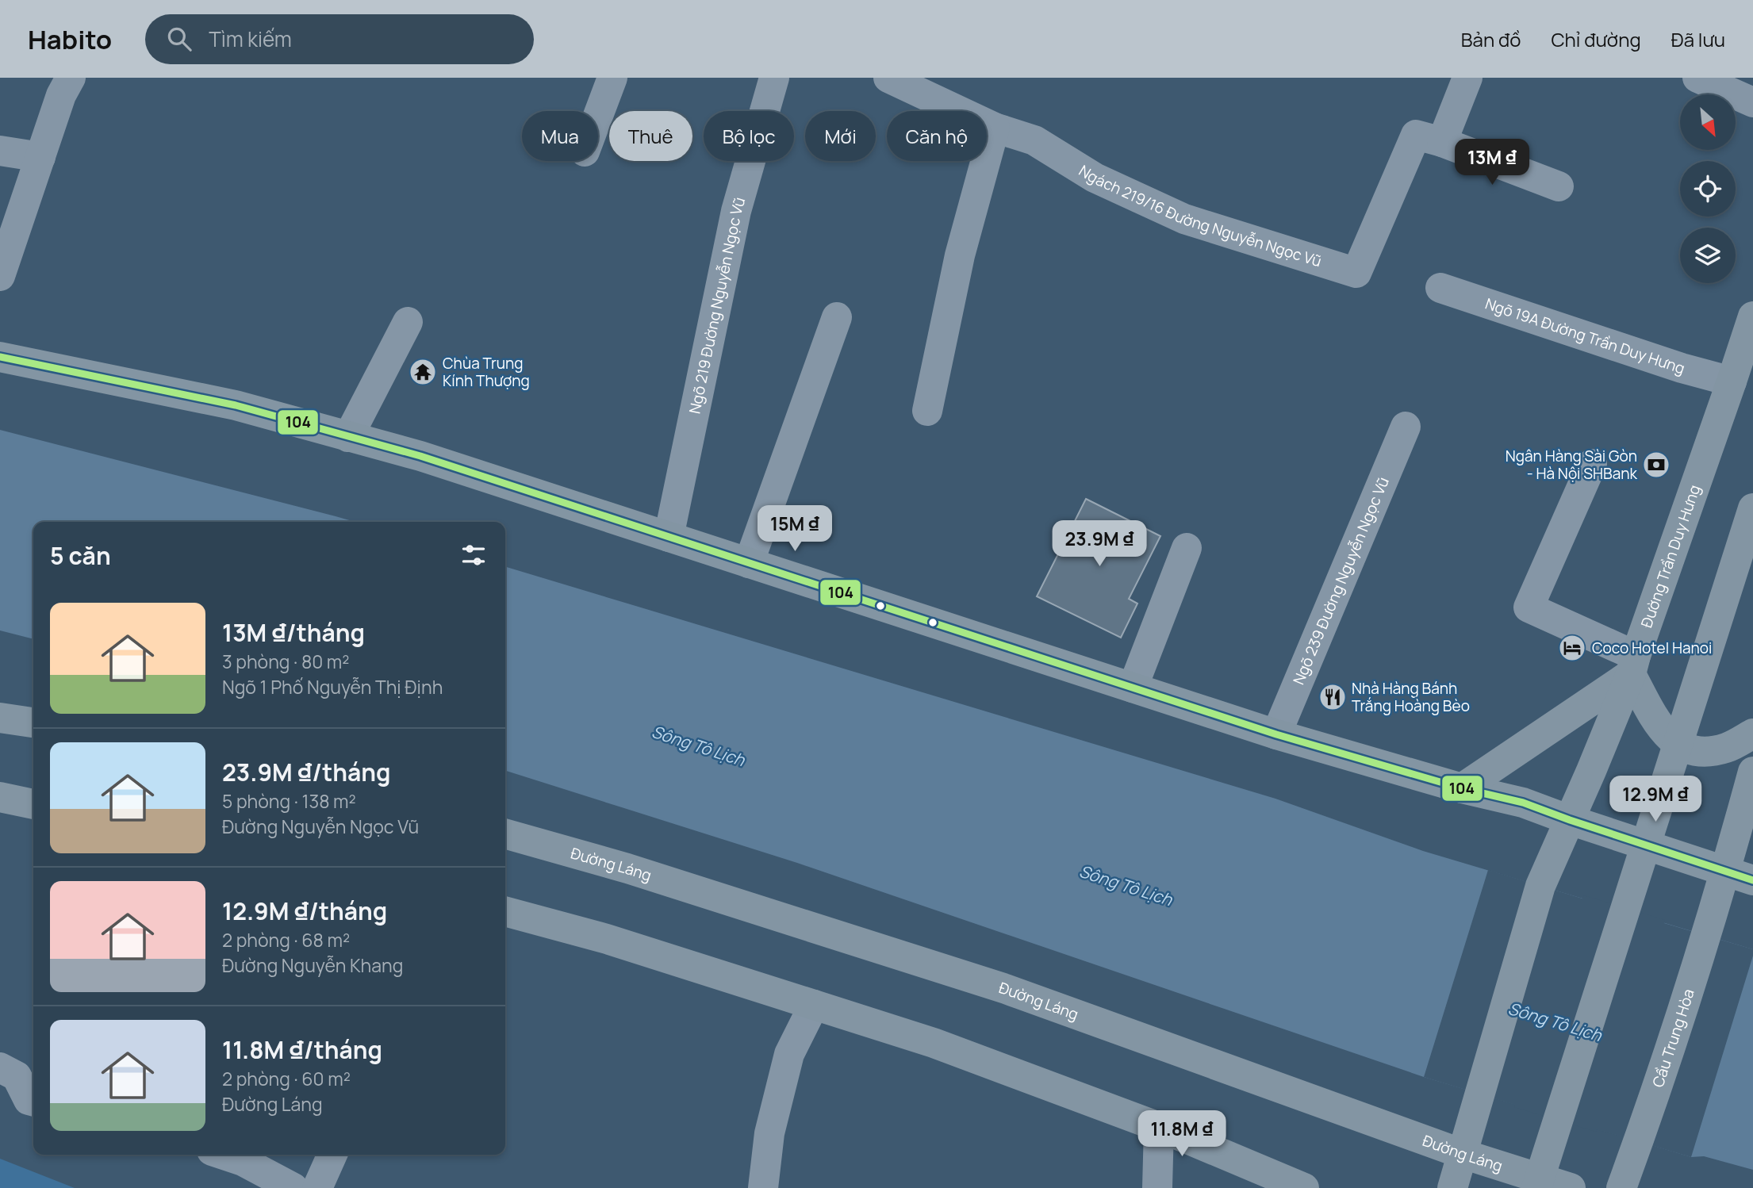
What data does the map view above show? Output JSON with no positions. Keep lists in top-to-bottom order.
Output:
{
  "streets": {
    "main road": ["Đường Trần Duy Hưng", "Đường Láng", "Cầu Trung Hòa"],
    "street": [
      "Ngách 219/16 Đường Nguyễn Ngọc Vũ",
      "Ngõ 219 Đường Nguyễn Ngọc Vũ",
      "Ngõ 19A Đường Trần Duy Hưng",
      "Ngõ 239 Đường Nguyễn Ngọc Vũ"
    ]
  },
  "crossings": [
    ["Ngõ 19A Đường Trần Duy Hưng", "Đường Trần Duy Hưng"],
    ["Đường Trần Duy Hưng", "Đường Láng"]
  ],
  "water": ["Sông Tô Lịch"],
  "places": {
    "temple": ["Chùa Trung Kính Thượng"],
    "bank": ["Ngân Hàng Sài Gòn - Hà Nội SHBank"],
    "hotel": ["Coco Hotel Hanoi"],
    "restaurant": ["Nhà Hàng Bánh Trắng Hoàng Bèo"]
  },
  "lines": ["transit line 104"],
  "north": "bottom right",
  "page": {
    "header": "Habito",
    "search": "Tìm kiếm",
    "nav": ["Bản đồ", "Chỉ đường", "Đã lưu"],
    "chip": [
      "Mua",
      "Thuê",
      "Bộ lọc",
      "Mới",
      "Căn hộ"
    ],
    "price": [
      "13M ₫",
      "15M ₫",
      "23.9M ₫",
      "12.9M ₫",
      "11.8M ₫"
    ],
    "heading": "5 căn",
    "list": [
      {
        "name": "13M ₫/tháng",
        "note": "3 phòng · 80 m² · Ngõ 1 Phố Nguyễn Thị Định"
      },
      {
        "name": "23.9M ₫/tháng",
        "note": "5 phòng · 138 m² · Đường Nguyễn Ngọc Vũ"
      },
      {
        "name": "12.9M ₫/tháng",
        "note": "2 phòng · 68 m² · Đường Nguyễn Khang"
      },
      {
        "name": "11.8M ₫/tháng",
        "note": "2 phòng · 60 m² · Đường Láng"
      }
    ]
  }
}
